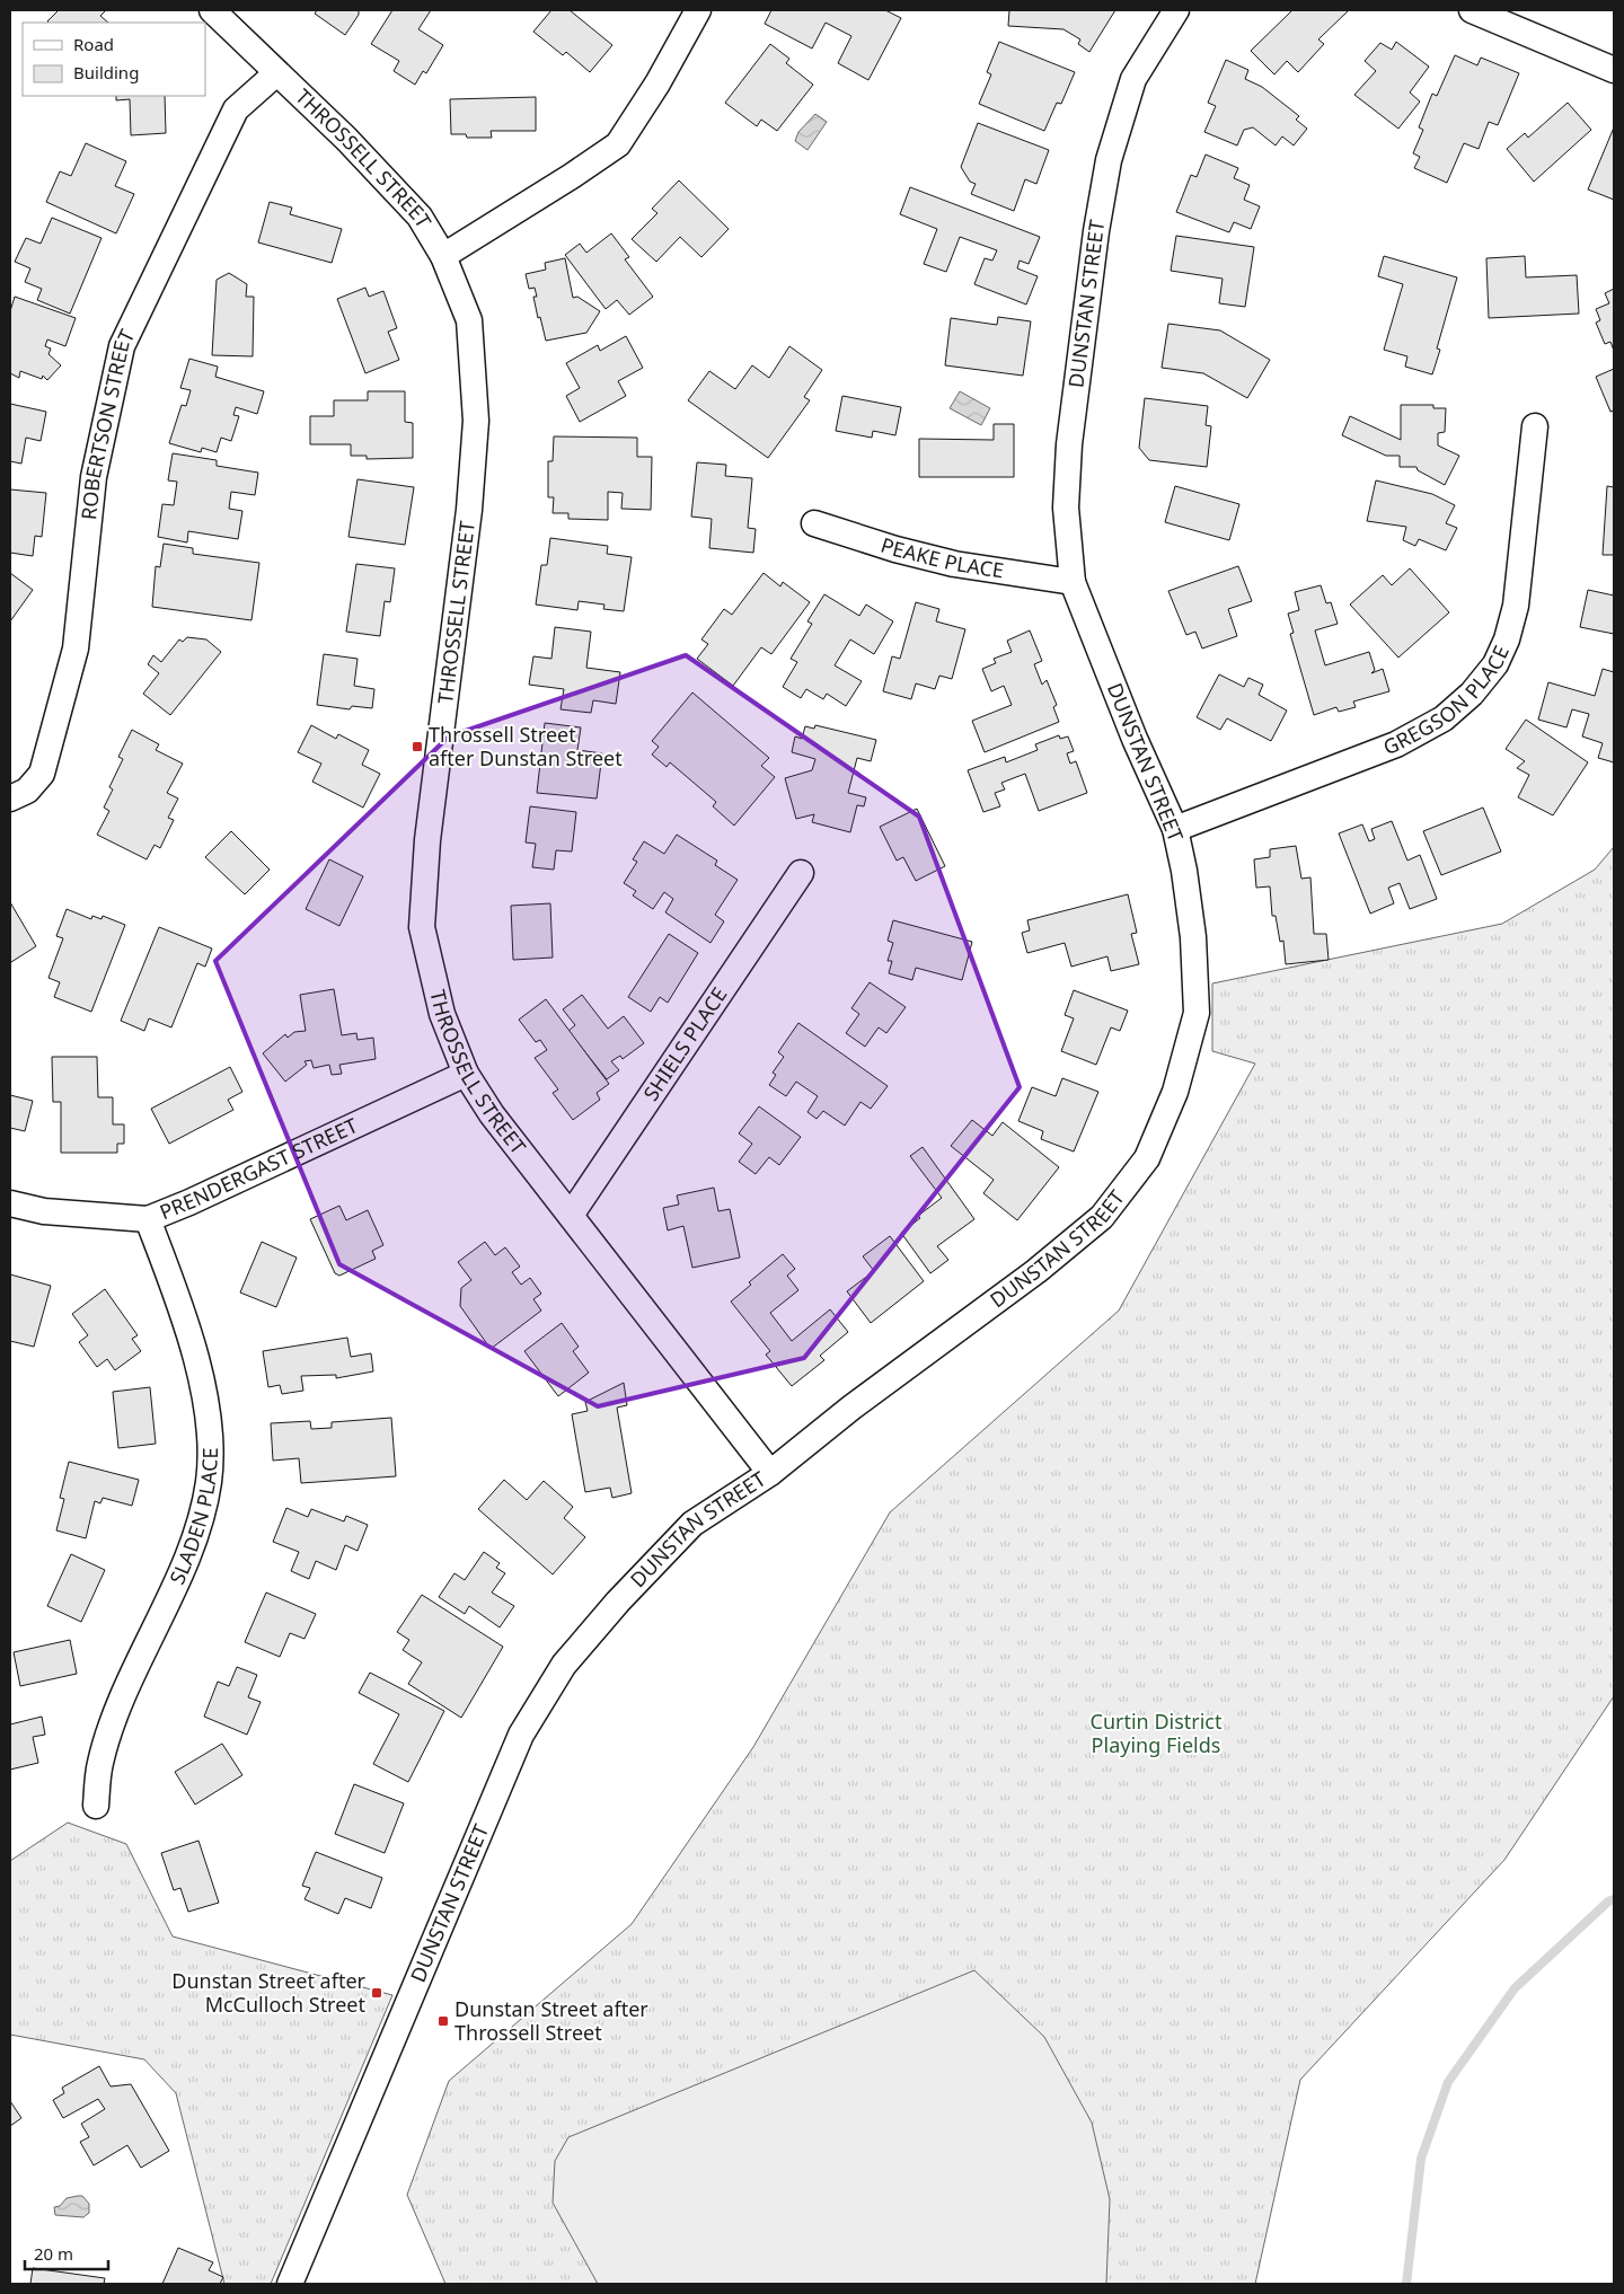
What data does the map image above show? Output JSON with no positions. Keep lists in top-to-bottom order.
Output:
{
  "streets": {
    "street": [
      "THROSSELL STREET",
      "DUNSTAN STREET",
      "ROBERTSON STREET",
      "PEAKE PLACE",
      "GREGSON PLACE",
      "SHIELS PLACE",
      "PRENDERGAST STREET",
      "SLADEN PLACE"
    ]
  },
  "crossings": [
    ["THROSSELL STREET", "DUNSTAN STREET"],
    ["THROSSELL STREET", "ROBERTSON STREET"],
    ["THROSSELL STREET", "SHIELS PLACE"],
    ["THROSSELL STREET", "PRENDERGAST STREET"],
    ["DUNSTAN STREET", "PEAKE PLACE"],
    ["DUNSTAN STREET", "GREGSON PLACE"],
    ["PRENDERGAST STREET", "SLADEN PLACE"]
  ],
  "parks": ["Curtin District Playing Fields"],
  "places": {
    "transit": ["Throssell Street after Dunstan Street", "Dunstan Street after McCulloch Street", "Dunstan Street after Throssell Street"]
  },
  "legend": ["Road", "Building"],
  "scale_bar": "20 m"
}
